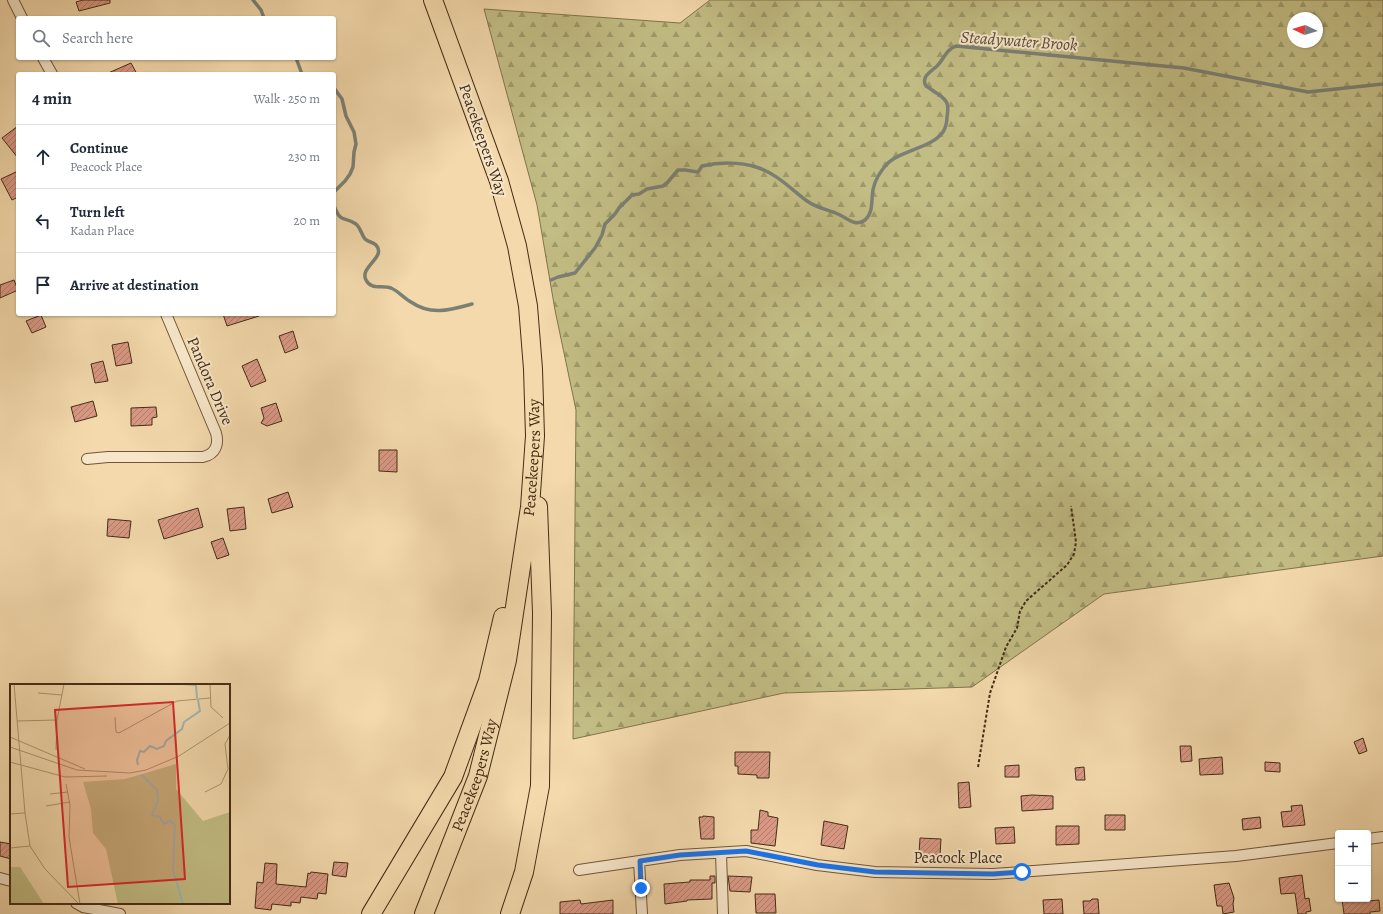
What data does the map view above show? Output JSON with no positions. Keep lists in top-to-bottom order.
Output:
{
  "streets": {
    "highway": ["Peacekeepers Way"],
    "street": ["Pandora Drive", "Peacock Place"]
  },
  "water": ["Steadywater Brook"],
  "north": "left",
  "page": {
    "search": "Search here",
    "heading": ["4 min", "Walk · 250 m"],
    "list": [
      ["Continue", "Peacock Place", "230 m"],
      ["Turn left", "Kadan Place", "20 m"],
      "Arrive at destination"
    ],
    "map_buttons": ["+", "−"]
  }
}
